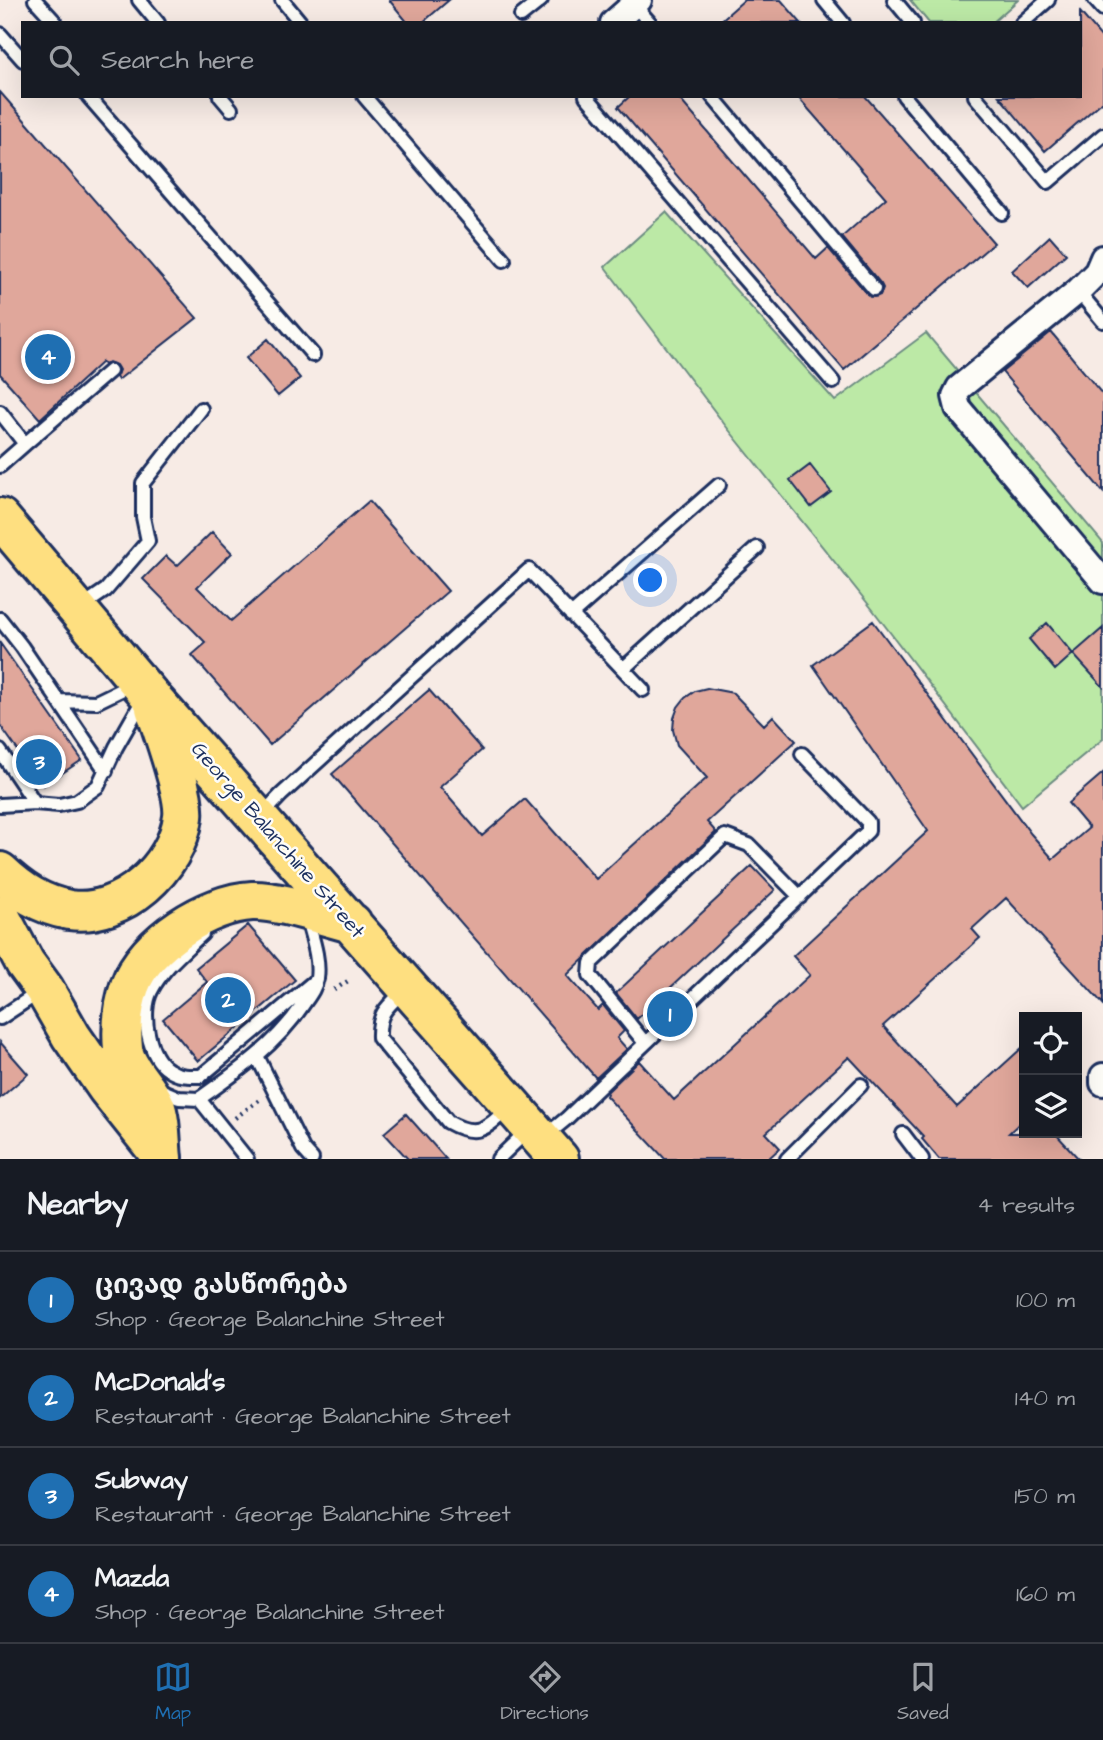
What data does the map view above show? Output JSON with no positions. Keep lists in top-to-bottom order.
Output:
{
  "streets": {
    "main road": ["George Balanchine Street"]
  },
  "page": {
    "search": "Search here",
    "pins": [
      "4",
      "3",
      "2",
      "1"
    ],
    "heading": ["Nearby", "4 results"],
    "list": [
      {
        "mark": "1",
        "name": "ცივად გასწორება",
        "note": "Shop · George Balanchine Street",
        "value": "100 m"
      },
      {
        "mark": "2",
        "name": "McDonald's",
        "note": "Restaurant · George Balanchine Street",
        "value": "140 m"
      },
      {
        "mark": "3",
        "name": "Subway",
        "note": "Restaurant · George Balanchine Street",
        "value": "150 m"
      },
      {
        "mark": "4",
        "name": "Mazda",
        "note": "Shop · George Balanchine Street",
        "value": "160 m"
      }
    ],
    "nav": ["Map", "Directions", "Saved"]
  }
}
